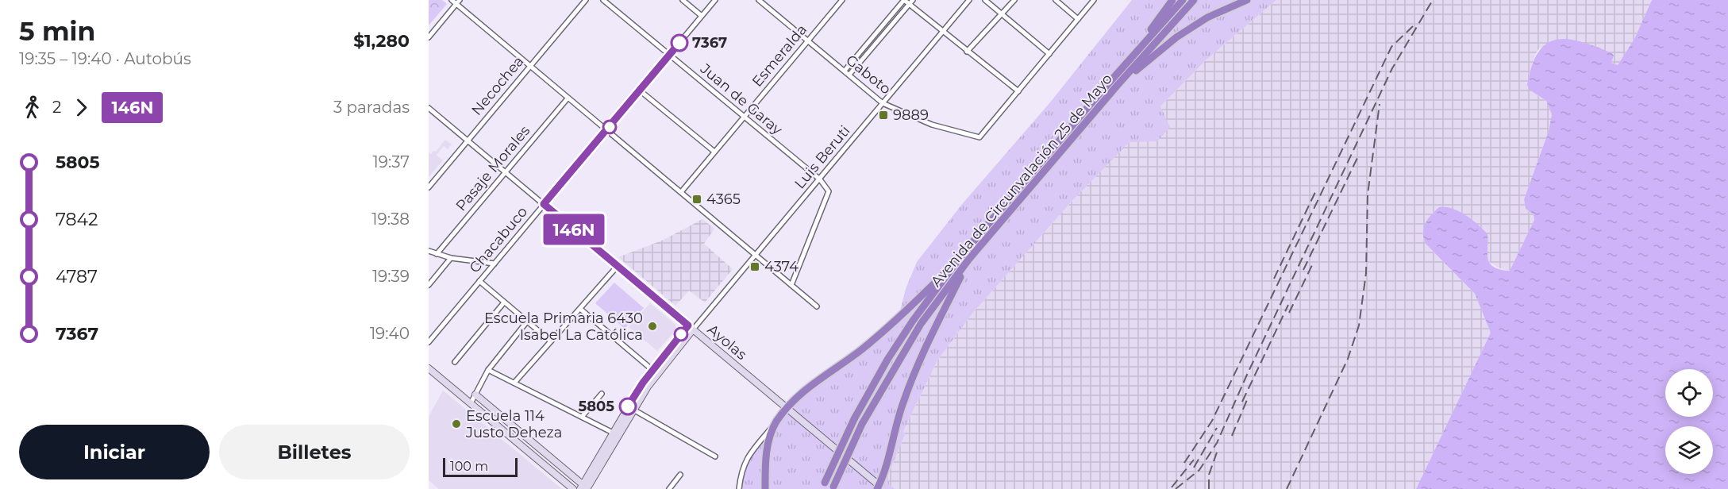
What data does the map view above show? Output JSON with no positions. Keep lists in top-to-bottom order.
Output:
{
  "streets": {
    "highway": ["Avenida de Circunvalación 25 de Mayo"],
    "street": [
      "Esmeralda",
      "Gaboto",
      "Necochea",
      "Juan de Garay",
      "Luis Beruti",
      "Pasaje Morales",
      "Chacabuco",
      "Ayolas"
    ]
  },
  "crossings": [
    ["Esmeralda", "Gaboto"],
    ["Esmeralda", "Juan de Garay"],
    ["Gaboto", "Luis Beruti"],
    ["Necochea", "Ayolas"],
    ["Juan de Garay", "Luis Beruti"],
    ["Juan de Garay", "Chacabuco"],
    ["Luis Beruti", "Ayolas"],
    ["Pasaje Morales", "Ayolas"],
    ["Chacabuco", "Ayolas"]
  ],
  "places": {
    "other": [
      "7367",
      "Escuela Primaria 6430 Isabel La Católica",
      "5805",
      "Escuela 114 Justo Deheza"
    ],
    "transit": ["9889", "4365", "4374"]
  },
  "lines": ["bus line 146N"],
  "scale_bar": "100 m",
  "page": {
    "heading": ["5 min", "19:35 – 19:40 · Autobús", "$1,280"],
    "on_map": "146N",
    "legs": ["2", "146N", "3 paradas"],
    "list": [
      {
        "name": "5805",
        "value": "19:37"
      },
      {
        "name": "7842",
        "value": "19:38"
      },
      {
        "name": "4787",
        "value": "19:39"
      },
      {
        "name": "7367",
        "value": "19:40"
      }
    ],
    "buttons": ["Iniciar", "Billetes"],
    "scale": "100 m"
  }
}
